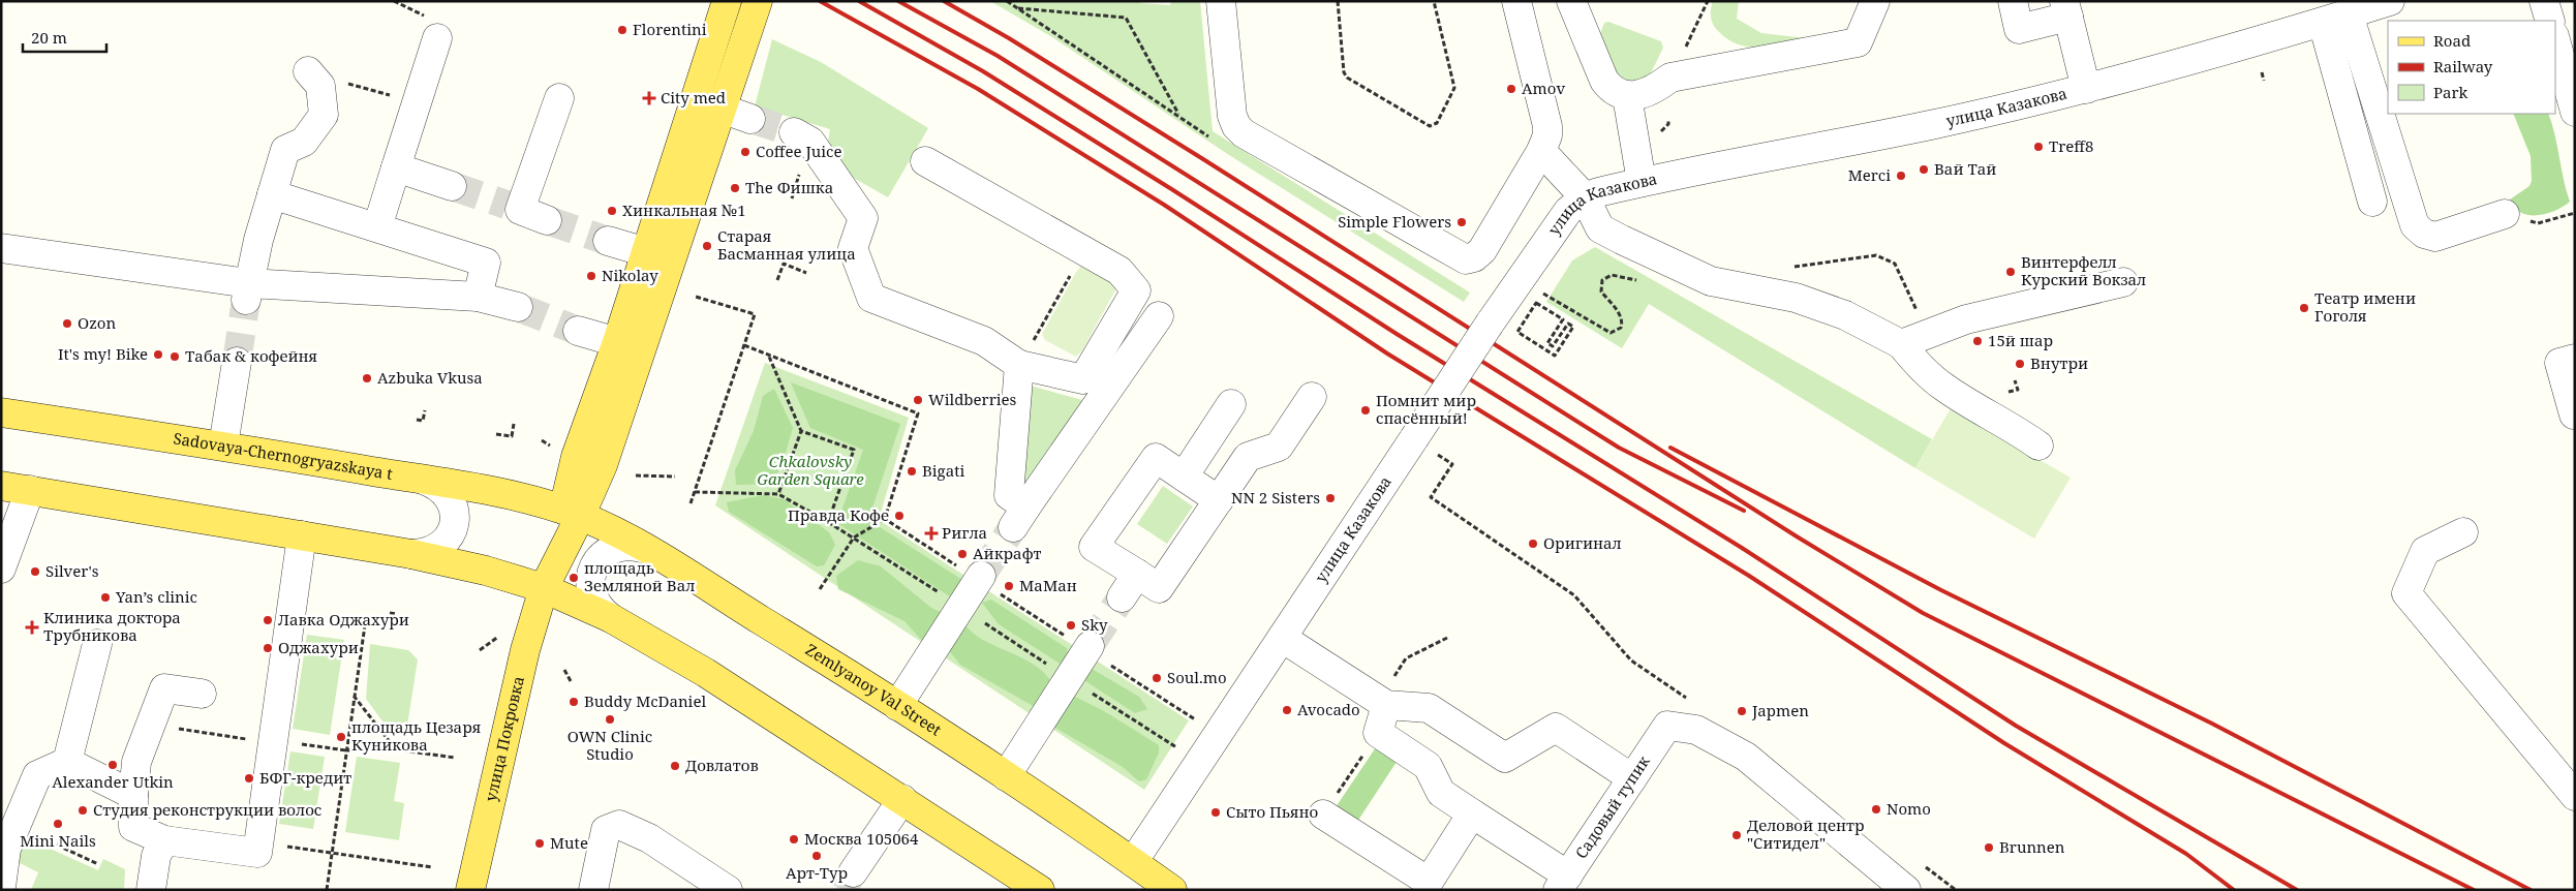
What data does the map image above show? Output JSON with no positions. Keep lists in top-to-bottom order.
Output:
{
  "streets": {
    "main road": ["Sadovaya-Chernogryazskaya t", "Zemlyanoy Val Street", "улица Покровка"],
    "street": ["улица Казакова", "Садовый тупик"]
  },
  "crossings": [
    ["улица Казакова", "Zemlyanoy Val Street"],
    ["Sadovaya-Chernogryazskaya t", "Zemlyanoy Val Street"],
    ["Sadovaya-Chernogryazskaya t", "улица Покровка"],
    ["Zemlyanoy Val Street", "улица Покровка"]
  ],
  "parks": ["Chkalovsky Garden Square"],
  "places": {
    "other": [
      "Florentini",
      "Amov",
      "Treff8",
      "Coffee Juice",
      "Вай Тай",
      "Merci",
      "The Фишка",
      "Хинкальная №1",
      "Simple Flowers",
      "Старая Басманная улица",
      "Винтерфелл Курский Вокзал",
      "Nikolay",
      "Театр имени Гоголя",
      "Ozon",
      "15й шар",
      "It's my! Bike",
      "Табак & кофейня",
      "Внутри",
      "Azbuka Vkusa",
      "Wildberries",
      "Помнит мир спасённый!",
      "Bigati",
      "NN 2 Sisters",
      "Правда Кофе",
      "Оригинал",
      "Айкрафт",
      "Silver's",
      "площадь Земляной Вал",
      "МаМан",
      "Yan’s clinic",
      "Лавка Оджахури",
      "Sky",
      "Оджахури",
      "Soul.mo",
      "Buddy McDaniel",
      "Avocado",
      "Japmen",
      "OWN Clinic Studio",
      "площадь Цезаря Куникова",
      "Alexander Utkin",
      "Довлатов",
      "БФГ-кредит",
      "Nomo",
      "Студия реконструкции волос",
      "Сыто Пьяно",
      "Mini Nails",
      "Деловой центр \"Ситидел\"",
      "Москва 105064",
      "Mute",
      "Brunnen",
      "Арт-Тур"
    ],
    "health": ["City med", "Ригла", "Клиника доктора Трубникова"]
  },
  "legend": ["Road", "Railway", "Park"],
  "scale_bar": "20 m"
}
